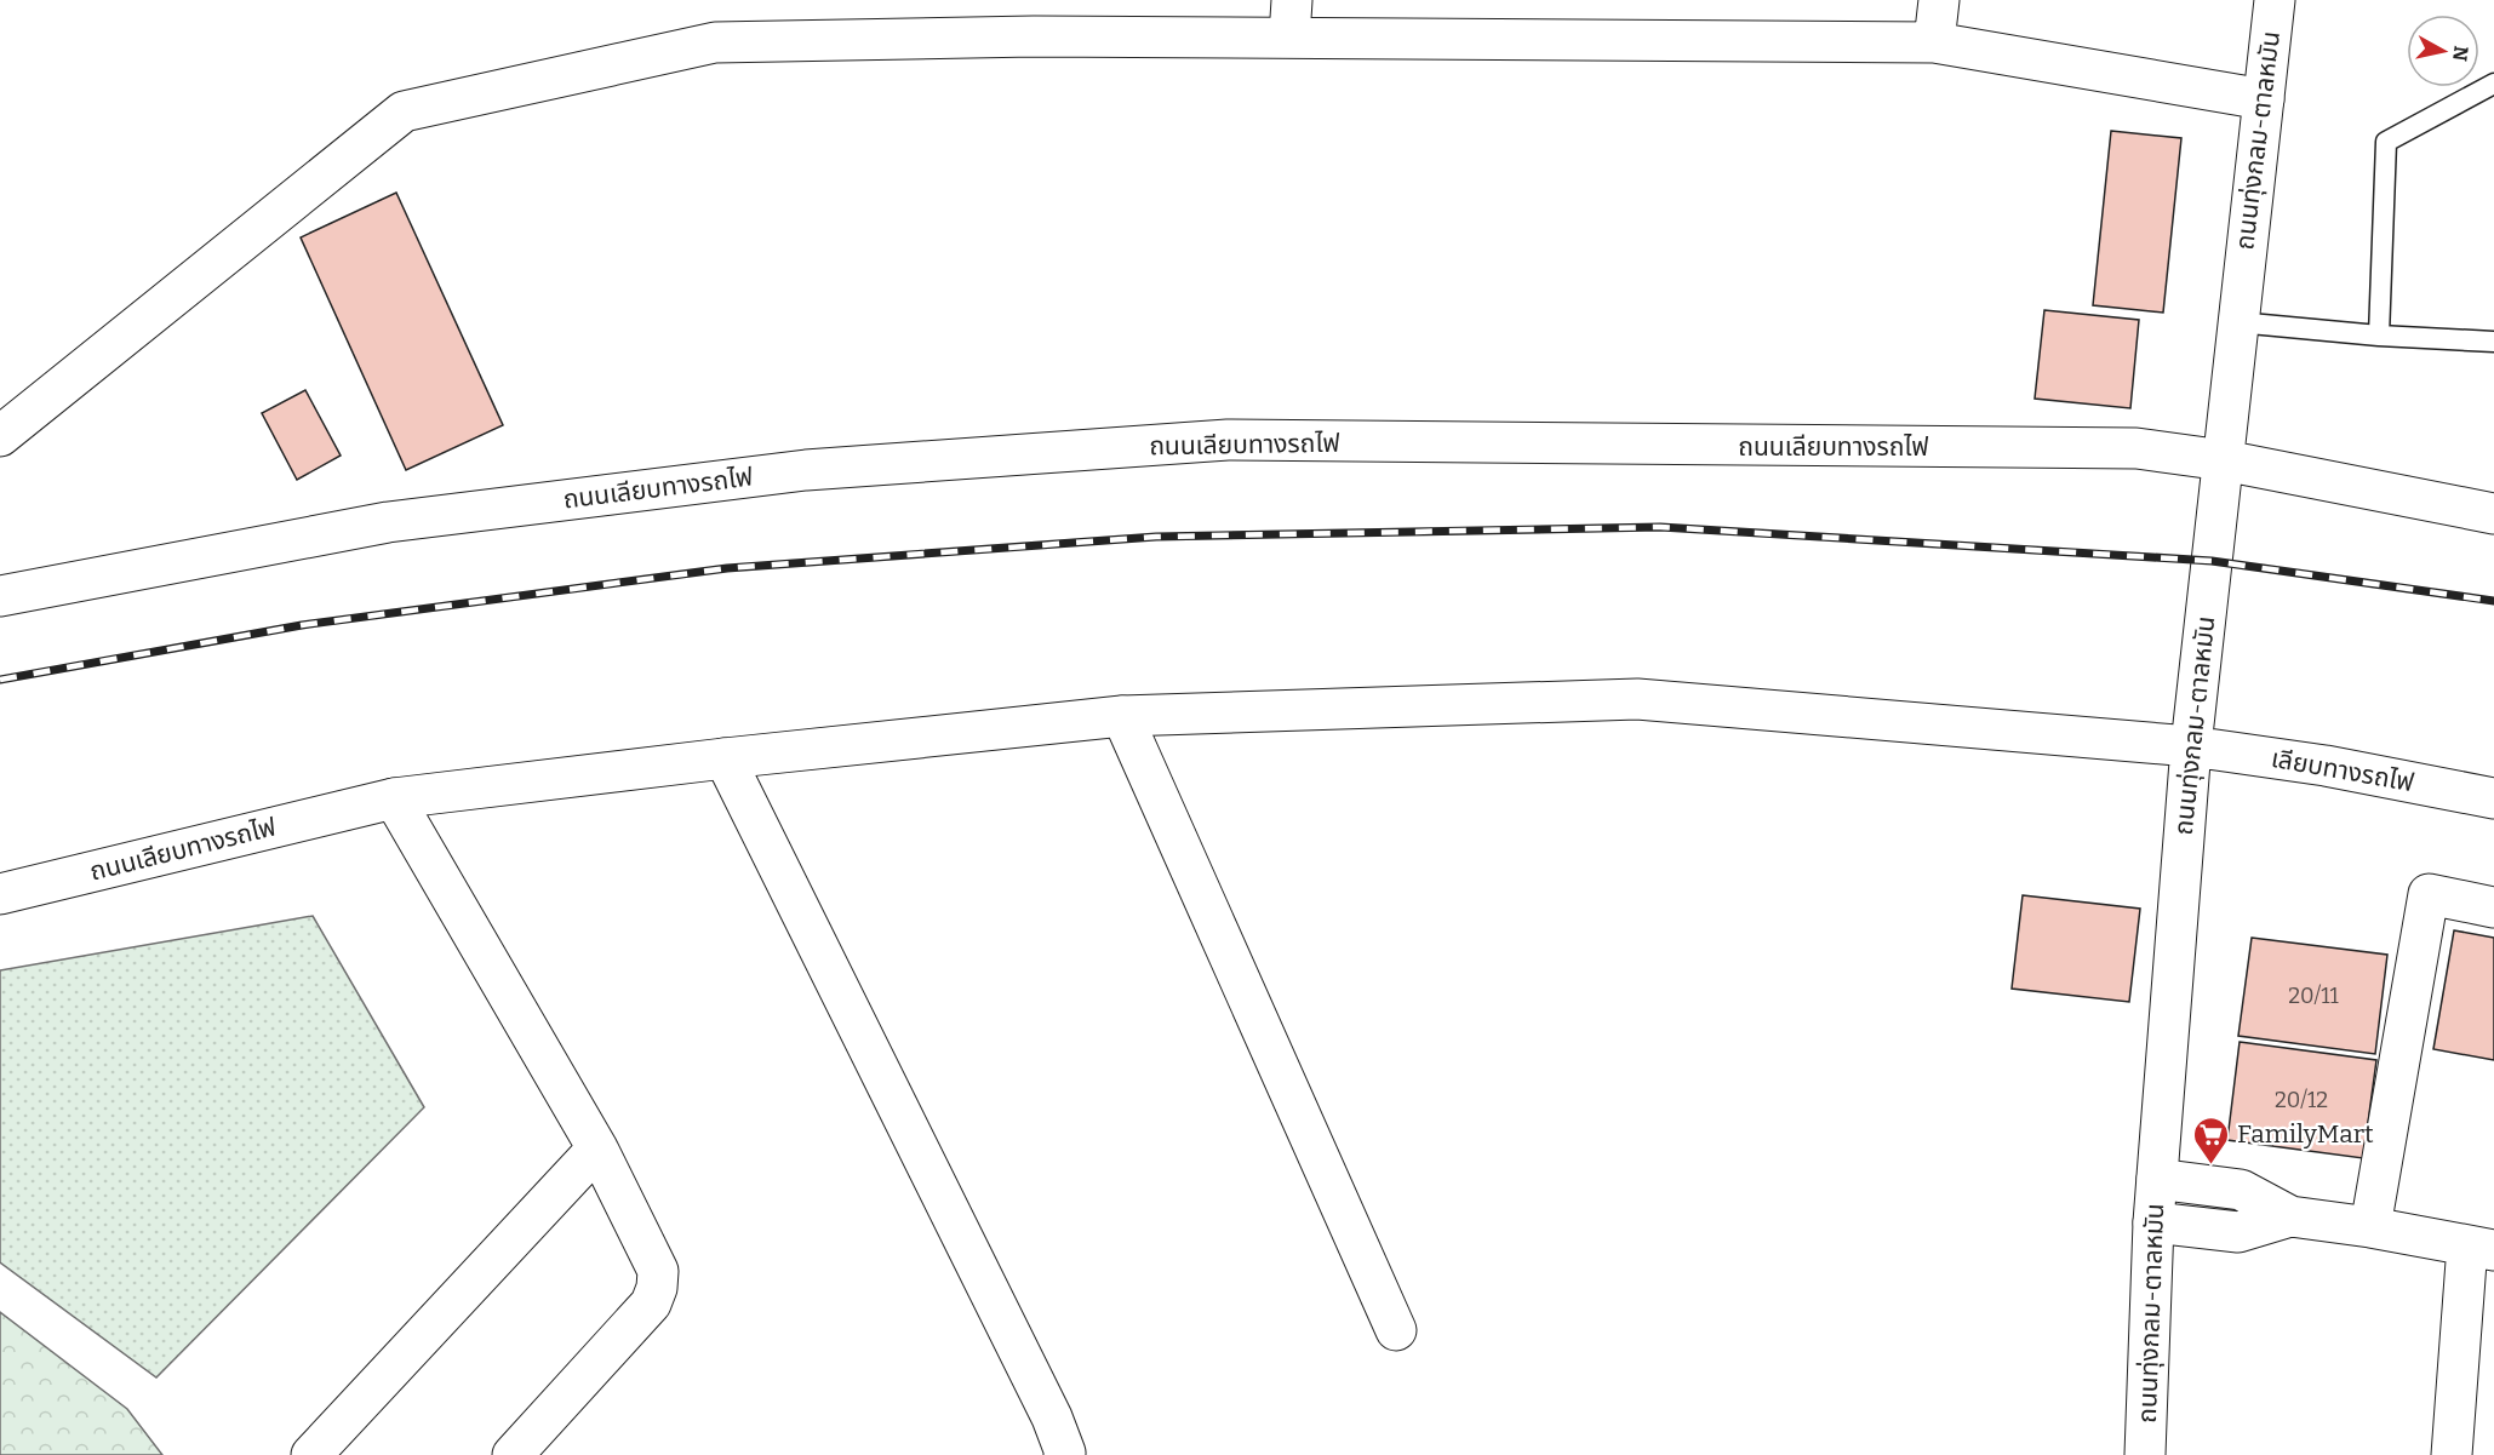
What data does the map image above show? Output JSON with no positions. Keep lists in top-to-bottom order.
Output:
{
  "streets": {
    "street": ["ถนนทุ่งกลม-ตาลหมัน", "ถนนเลียบทางรถไฟ", "เลียบทางรถไฟ"]
  },
  "crossings": [
    ["ถนนทุ่งกลม-ตาลหมัน", "ถนนเลียบทางรถไฟ"],
    ["ถนนทุ่งกลม-ตาลหมัน", "เลียบทางรถไฟ"],
    ["ถนนเลียบทางรถไฟ", "เลียบทางรถไฟ"]
  ],
  "places": {
    "supermarket": ["FamilyMart"]
  },
  "house_numbers": ["20/11", "20/12"],
  "north": "right"
}
